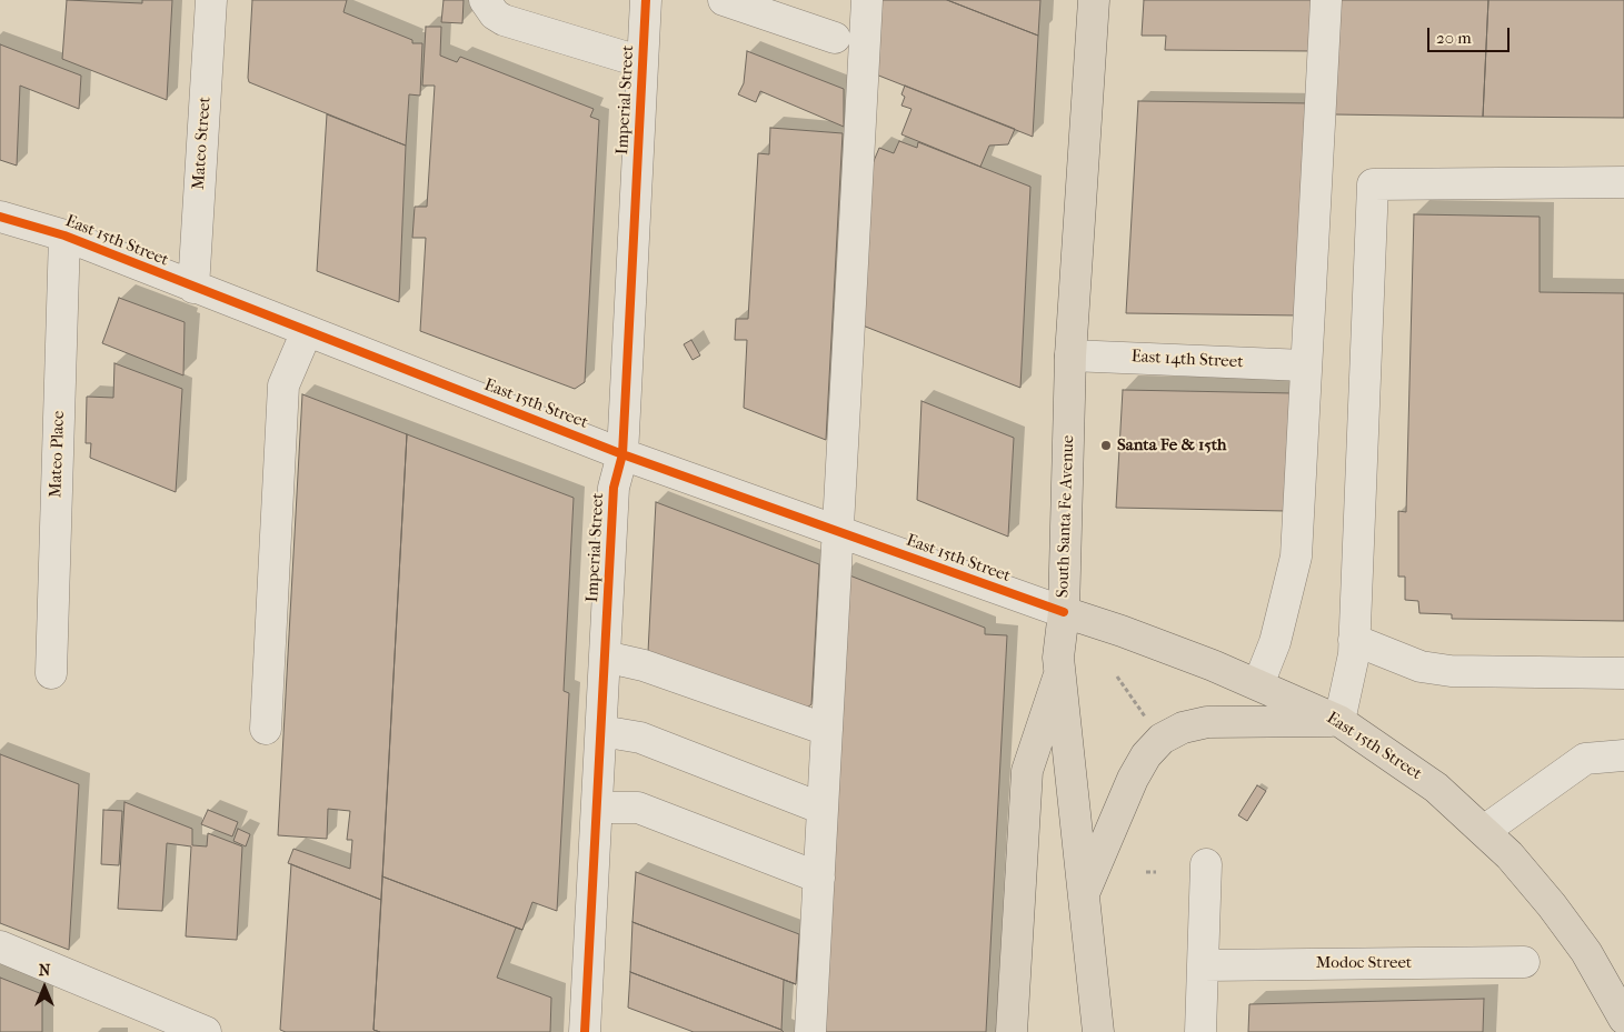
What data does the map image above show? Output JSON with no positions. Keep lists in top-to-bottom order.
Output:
{
  "streets": {
    "main road": ["East 15th Street", "South Santa Fe Avenue"],
    "street": [
      "Imperial Street",
      "Mateo Street",
      "East 14th Street",
      "Mateo Place",
      "Modoc Street"
    ]
  },
  "crossings": [
    ["Imperial Street", "East 15th Street"],
    ["Mateo Street", "East 15th Street"],
    ["East 15th Street", "Mateo Place"],
    ["East 15th Street", "South Santa Fe Avenue"],
    ["East 14th Street", "South Santa Fe Avenue"]
  ],
  "places": ["Santa Fe & 15th"],
  "scale_bar": "20 m",
  "north": "top"
}
